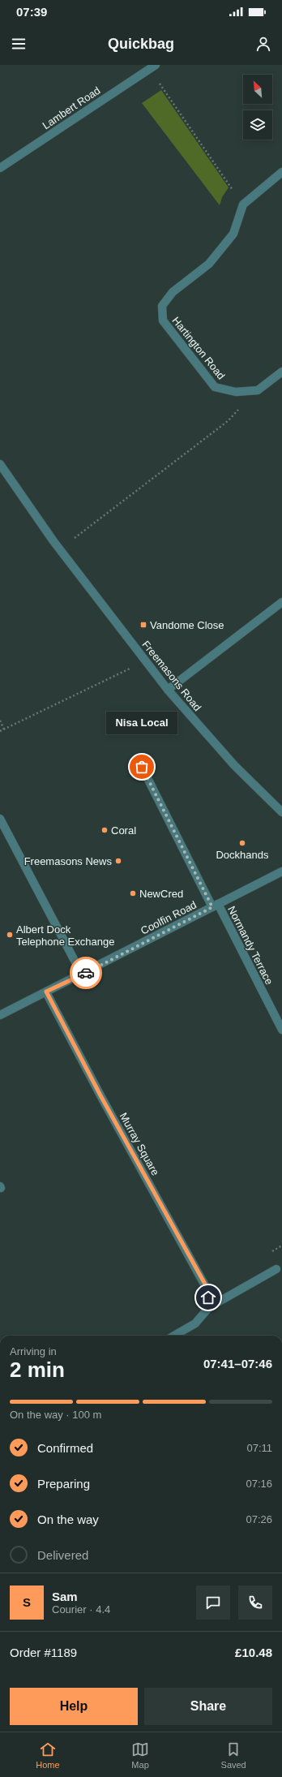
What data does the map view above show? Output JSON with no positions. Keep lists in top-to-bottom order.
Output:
{
  "streets": {
    "street": [
      "Lambert Road",
      "Hartington Road",
      "Freemasons Road",
      "Coolfin Road",
      "Normandy Terrace",
      "Murray Square"
    ]
  },
  "crossings": [
    ["Coolfin Road", "Normandy Terrace"],
    ["Coolfin Road", "Murray Square"]
  ],
  "places": {
    "transit": ["Vandome Close"],
    "other": [
      "Nisa Local",
      "Coral",
      "Dockhands",
      "Freemasons News",
      "NewCred",
      "Albert Dock Telephone Exchange"
    ]
  },
  "north": "top left",
  "page": {
    "status": "07:39",
    "header": "Quickbag",
    "bubble": "Nisa Local",
    "heading": ["2 min", "Arriving in", "07:41–07:46"],
    "panel": [
      "Sam",
      "Courier · 4.4",
      "Order #1189",
      "£10.48"
    ],
    "bar": "On the way · 100 m",
    "list": [
      ["Confirmed", "07:11"],
      ["Preparing", "07:16"],
      ["On the way", "07:26"],
      "Delivered"
    ],
    "round": "S",
    "buttons": ["Help", "Share"],
    "tabs": ["Home", "Map", "Saved"]
  }
}
